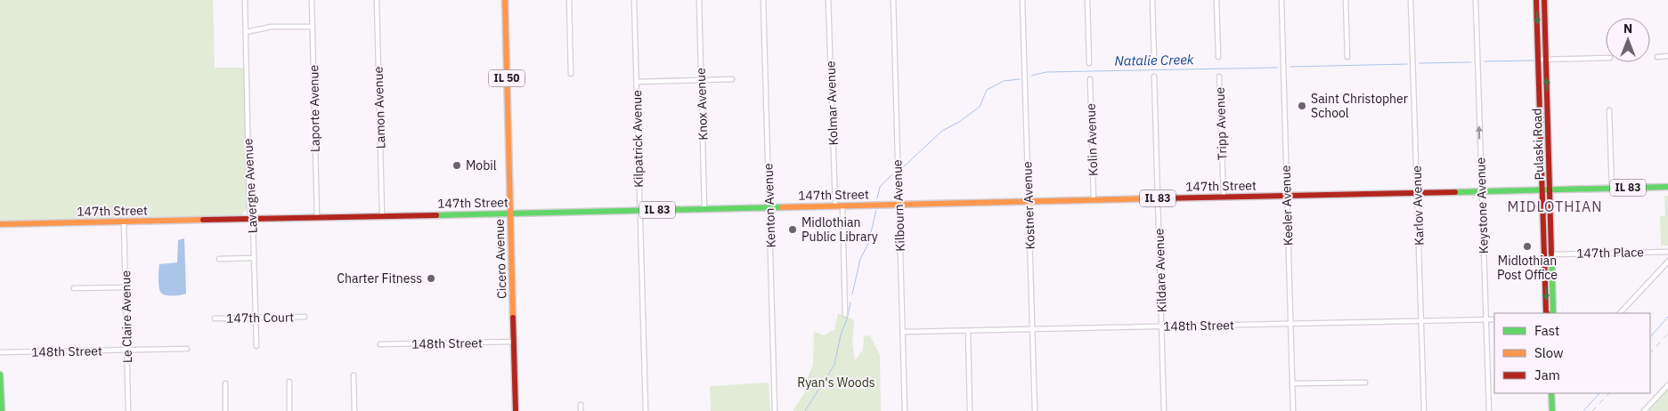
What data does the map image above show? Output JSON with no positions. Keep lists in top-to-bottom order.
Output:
{
  "streets": {
    "main road": [
      "IL 50",
      "Pulaski Road",
      "147th Street",
      "IL 83",
      "Cicero Avenue"
    ],
    "street": [
      "Kolmar Avenue",
      "Knox Avenue",
      "Lamon Avenue",
      "Laporte Avenue",
      "Tripp Avenue",
      "Kilpatrick Avenue",
      "Kolin Avenue",
      "Lavergne Avenue",
      "Kenton Avenue",
      "Kilbourn Avenue",
      "Kostner Avenue",
      "Keeler Avenue",
      "Karlov Avenue",
      "Keystone Avenue",
      "147th Place",
      "Kildare Avenue",
      "Le Claire Avenue",
      "147th Court",
      "148th Street"
    ]
  },
  "crossings": [
    ["Kolmar Avenue", "147th Street"],
    ["Knox Avenue", "147th Street"],
    ["Lamon Avenue", "147th Street"],
    ["Laporte Avenue", "147th Street"],
    ["Tripp Avenue", "147th Street"],
    ["Kilpatrick Avenue", "147th Street"],
    ["Kolin Avenue", "147th Street"],
    ["Pulaski Road", "147th Street"],
    ["Pulaski Road", "147th Place"],
    ["Lavergne Avenue", "147th Street"],
    ["Lavergne Avenue", "147th Court"],
    ["147th Street", "Kenton Avenue"],
    ["147th Street", "Kilbourn Avenue"],
    ["147th Street", "Kostner Avenue"],
    ["147th Street", "Keeler Avenue"],
    ["147th Street", "Karlov Avenue"],
    ["147th Street", "Keystone Avenue"],
    ["147th Street", "Cicero Avenue"],
    ["147th Street", "Kildare Avenue"],
    ["147th Street", "Le Claire Avenue"],
    ["Kilbourn Avenue", "148th Street"],
    ["Kostner Avenue", "148th Street"],
    ["Keeler Avenue", "148th Street"],
    ["Karlov Avenue", "148th Street"],
    ["Keystone Avenue", "148th Street"],
    ["Cicero Avenue", "148th Street"],
    ["Kildare Avenue", "148th Street"],
    ["Le Claire Avenue", "148th Street"]
  ],
  "one_way": ["Keystone Avenue"],
  "districts": ["MIDLOTHIAN"],
  "water": ["Natalie Creek"],
  "parks": ["Ryan's Woods"],
  "places": [
    "Saint Christopher School",
    "Mobil",
    "Midlothian Public Library",
    "Midlothian Post Office",
    "Charter Fitness"
  ],
  "legend": ["Fast", "Slow", "Jam"],
  "north": "top"
}
